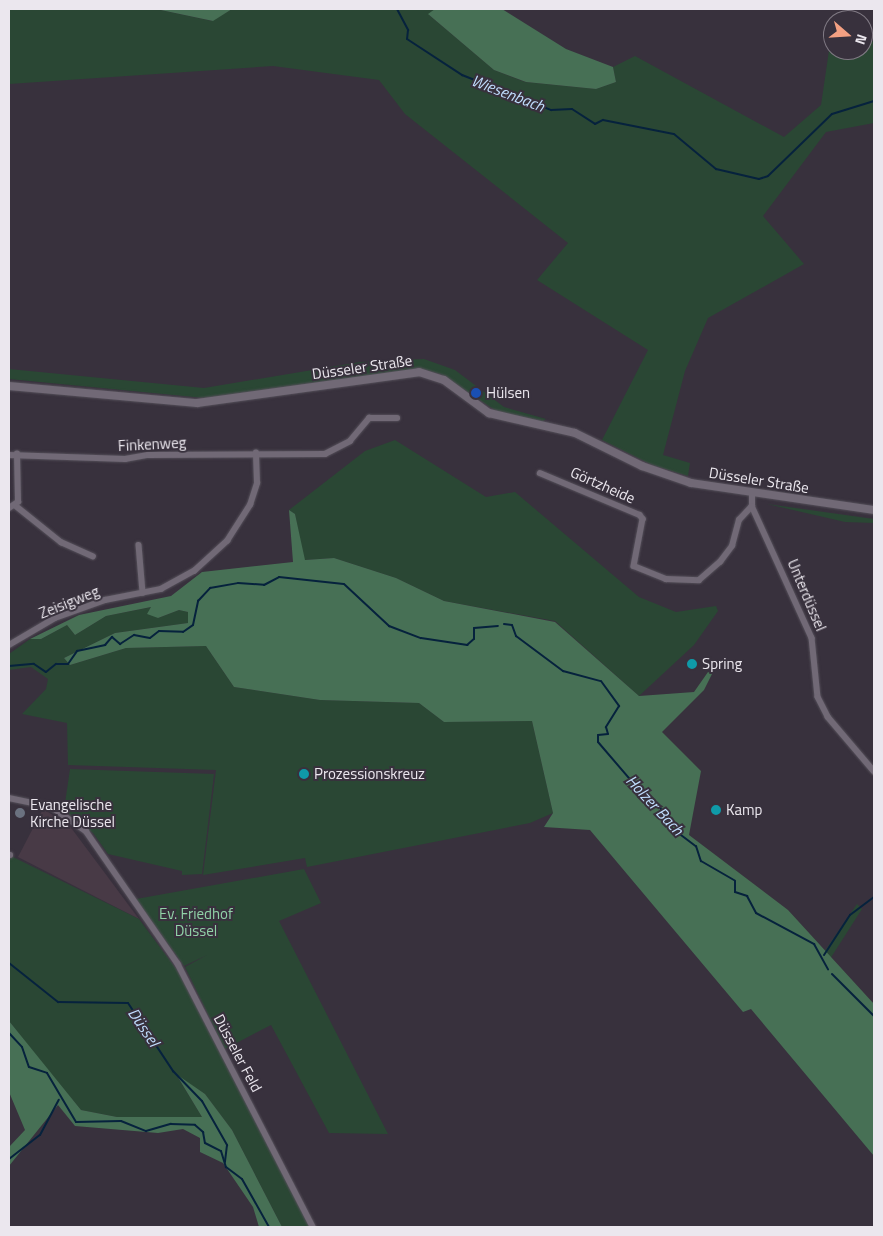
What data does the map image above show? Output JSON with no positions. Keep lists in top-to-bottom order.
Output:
{
  "streets": {
    "main road": ["Düsseler Straße"],
    "street": [
      "Finkenweg",
      "Görtzheide",
      "Unterdüssel",
      "Zeisigweg",
      "Düsseler Feld"
    ]
  },
  "crossings": [
    ["Finkenweg", "Zeisigweg"],
    ["Görtzheide", "Unterdüssel"]
  ],
  "water": ["Wiesenbach", "Holzer Bach", "Düssel"],
  "parks": ["Ev. Friedhof Düssel"],
  "places": [
    "Hülsen",
    "Spring",
    "Prozessionskreuz",
    "Kamp",
    "Evangelische Kirche Düssel"
  ],
  "north": "right"
}
